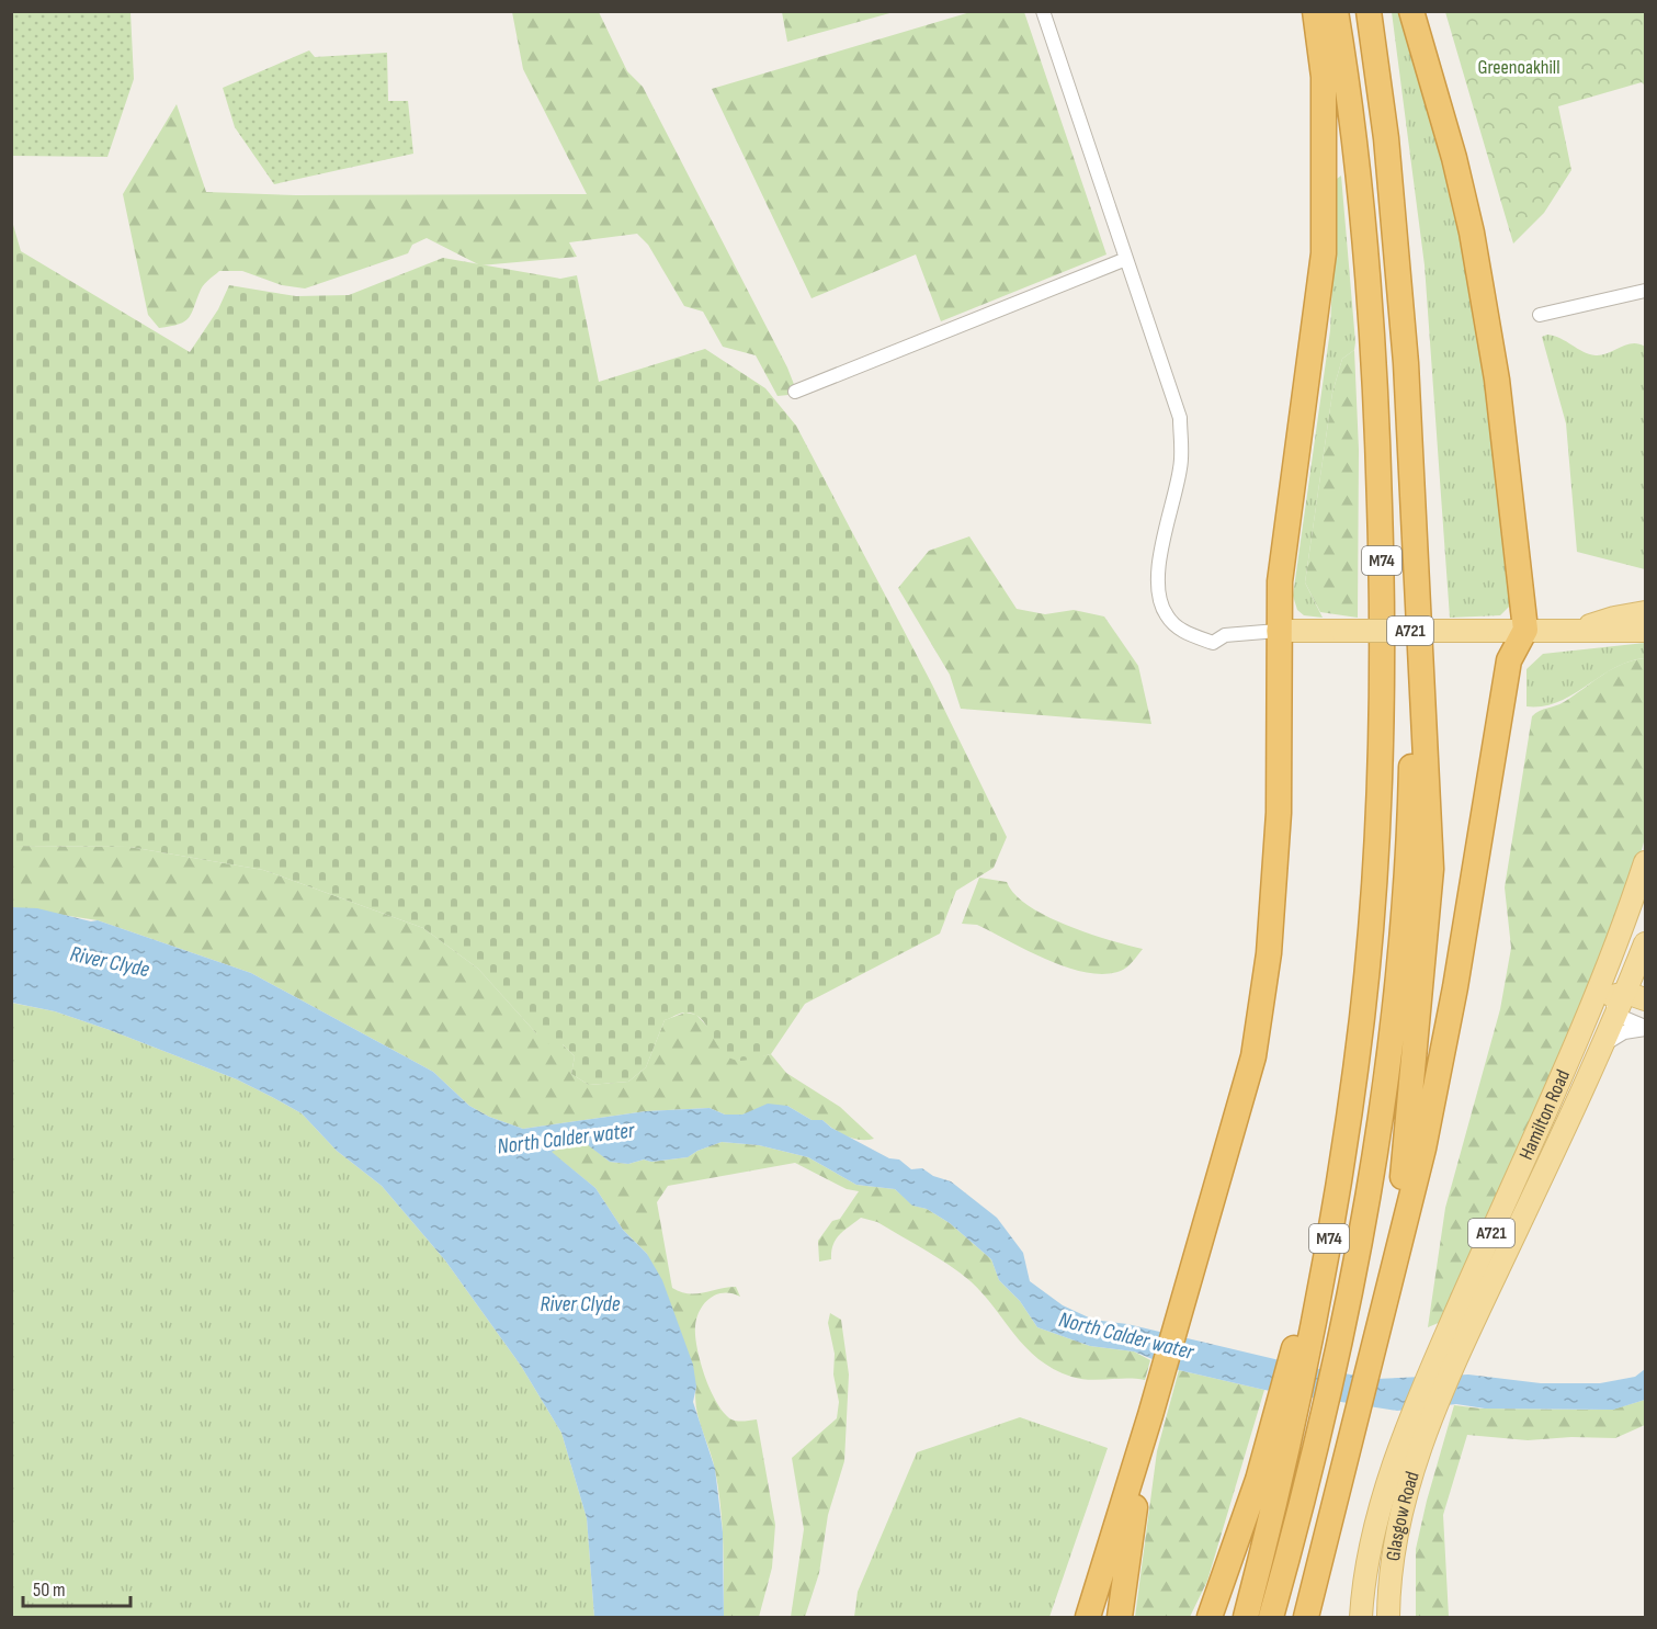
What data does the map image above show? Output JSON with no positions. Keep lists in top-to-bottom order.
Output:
{
  "streets": {
    "highway": ["M74"],
    "main road": ["A721", "Hamilton Road", "Glasgow Road"]
  },
  "crossings": [
    ["A721", "Hamilton Road"],
    ["A721", "Glasgow Road"]
  ],
  "water": ["River Clyde", "North Calder water"],
  "parks": ["Greenoakhill"],
  "scale_bar": "50 m"
}
